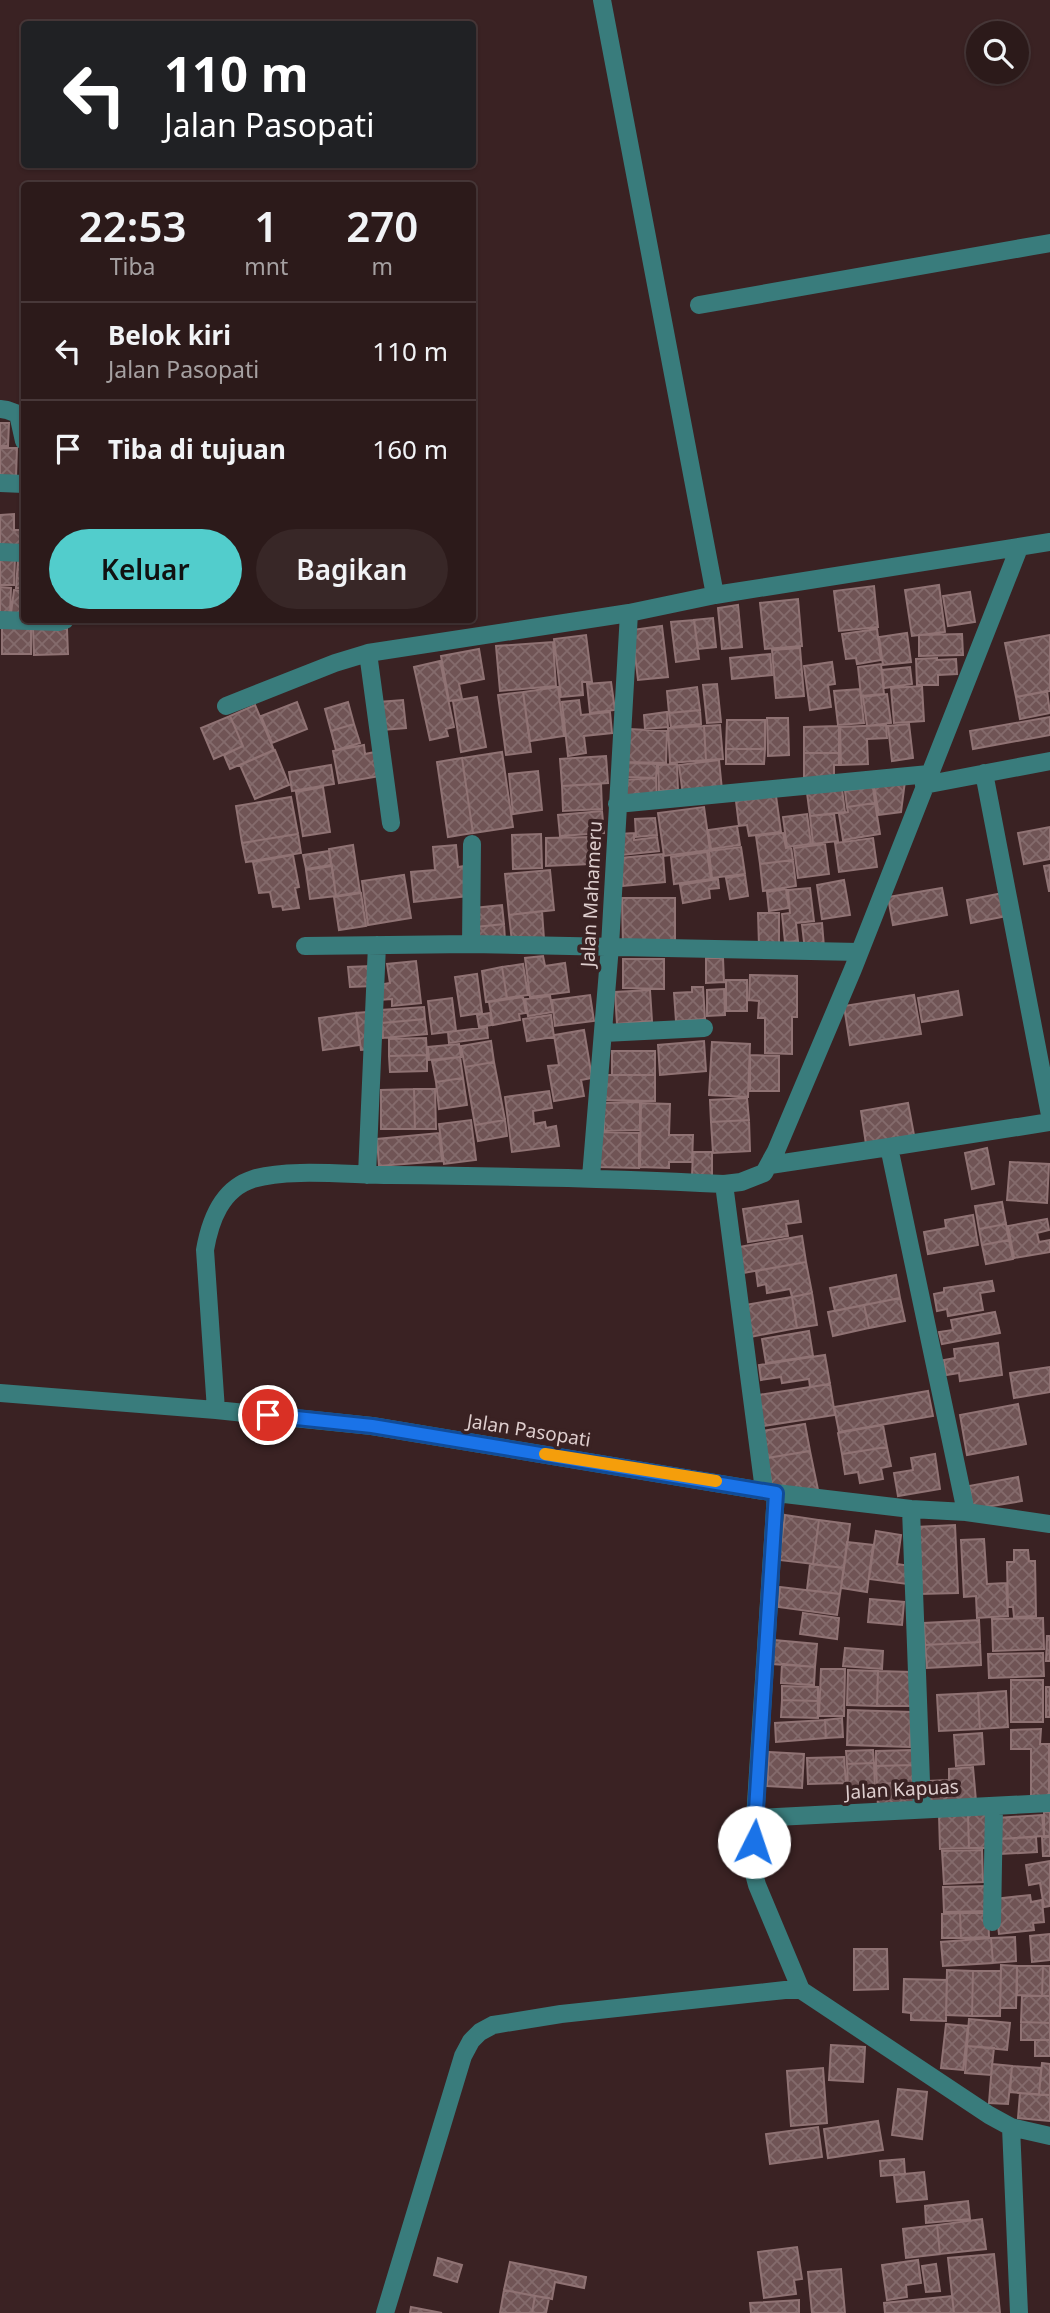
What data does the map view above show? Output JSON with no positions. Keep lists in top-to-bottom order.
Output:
{
  "streets": {
    "street": ["Jalan Mahameru", "Jalan Pasopati", "Jalan Kapuas"]
  },
  "page": {
    "turn": ["110 m", "Jalan Pasopati"],
    "eta": [
      "22:53",
      "Tiba",
      "1",
      "mnt",
      "270",
      "m"
    ],
    "list": [
      {
        "name": "Belok kiri",
        "note": "Jalan Pasopati",
        "value": "110 m"
      },
      {
        "name": "Tiba di tujuan",
        "value": "160 m"
      }
    ],
    "buttons": ["Keluar", "Bagikan"]
  }
}
